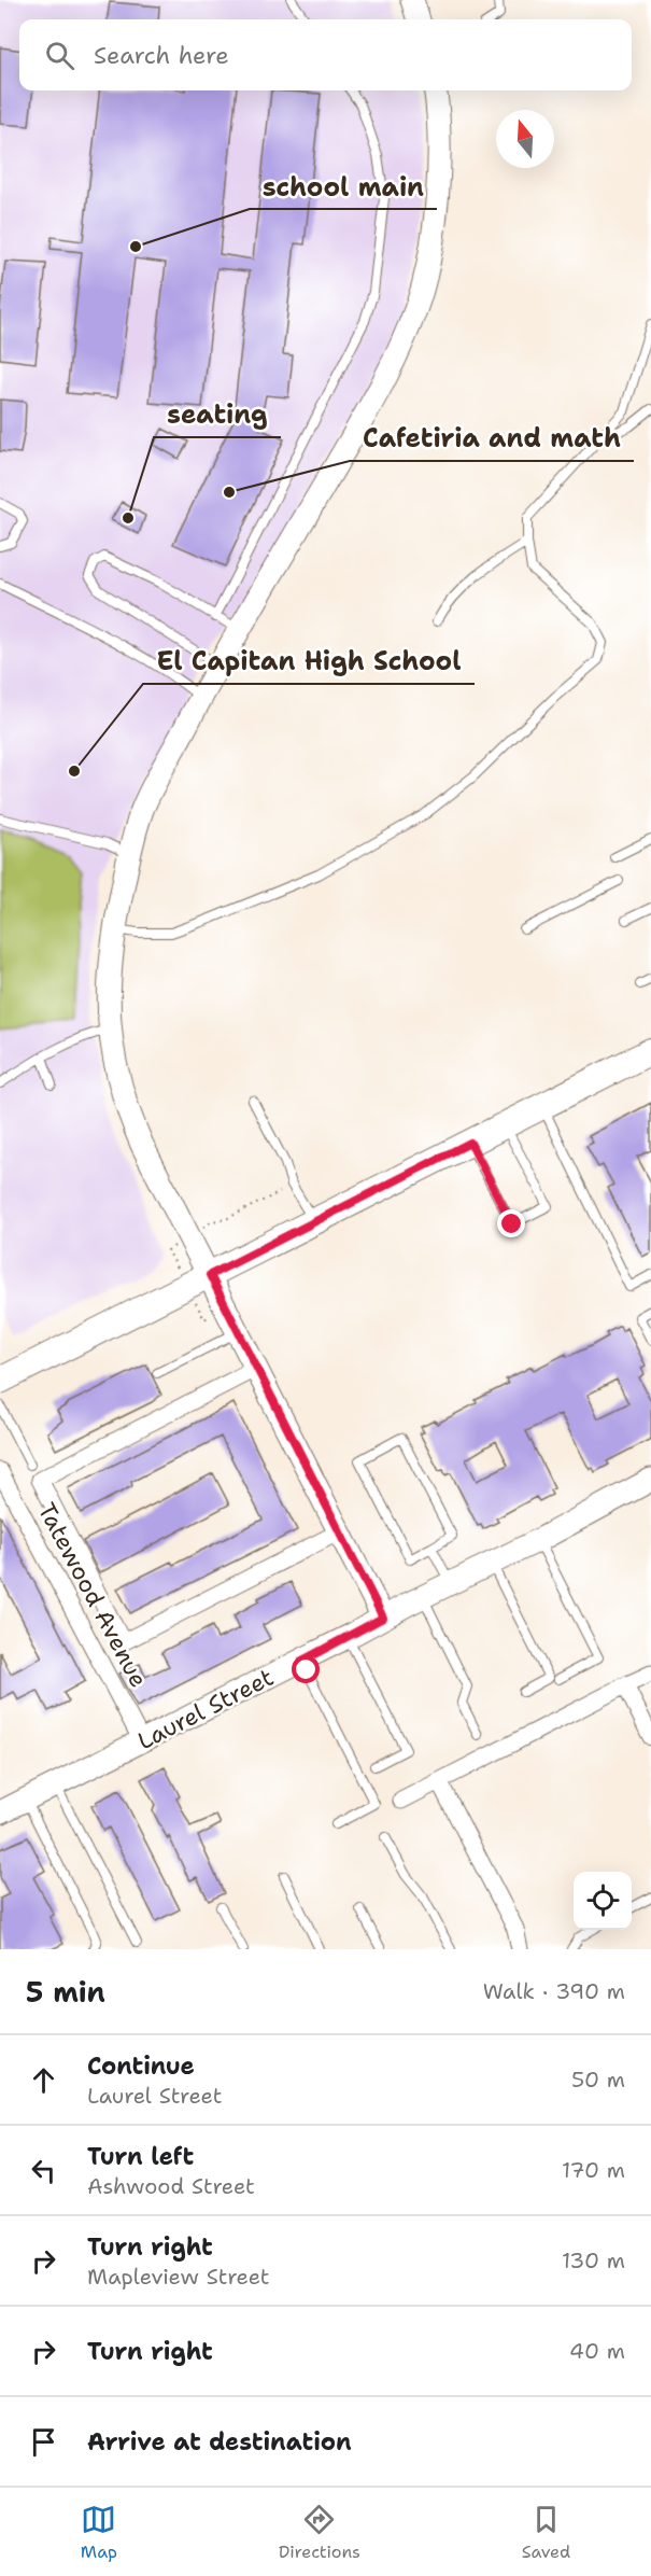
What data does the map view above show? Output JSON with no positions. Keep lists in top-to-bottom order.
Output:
{
  "streets": {
    "main road": ["Laurel Street"],
    "street": ["Tatewood Avenue"]
  },
  "crossings": [
    ["Tatewood Avenue", "Laurel Street"]
  ],
  "places": [
    "school main",
    "Cafetiria and math",
    "seating",
    "El Capitan High School"
  ],
  "north": "top",
  "page": {
    "search": "Search here",
    "heading": ["5 min", "Walk · 390 m"],
    "list": [
      ["Continue", "Laurel Street", "50 m"],
      ["Turn left", "Ashwood Street", "170 m"],
      ["Turn right", "Mapleview Street", "130 m"],
      ["Turn right", "40 m"],
      "Arrive at destination"
    ],
    "nav": ["Map", "Directions", "Saved"]
  }
}
